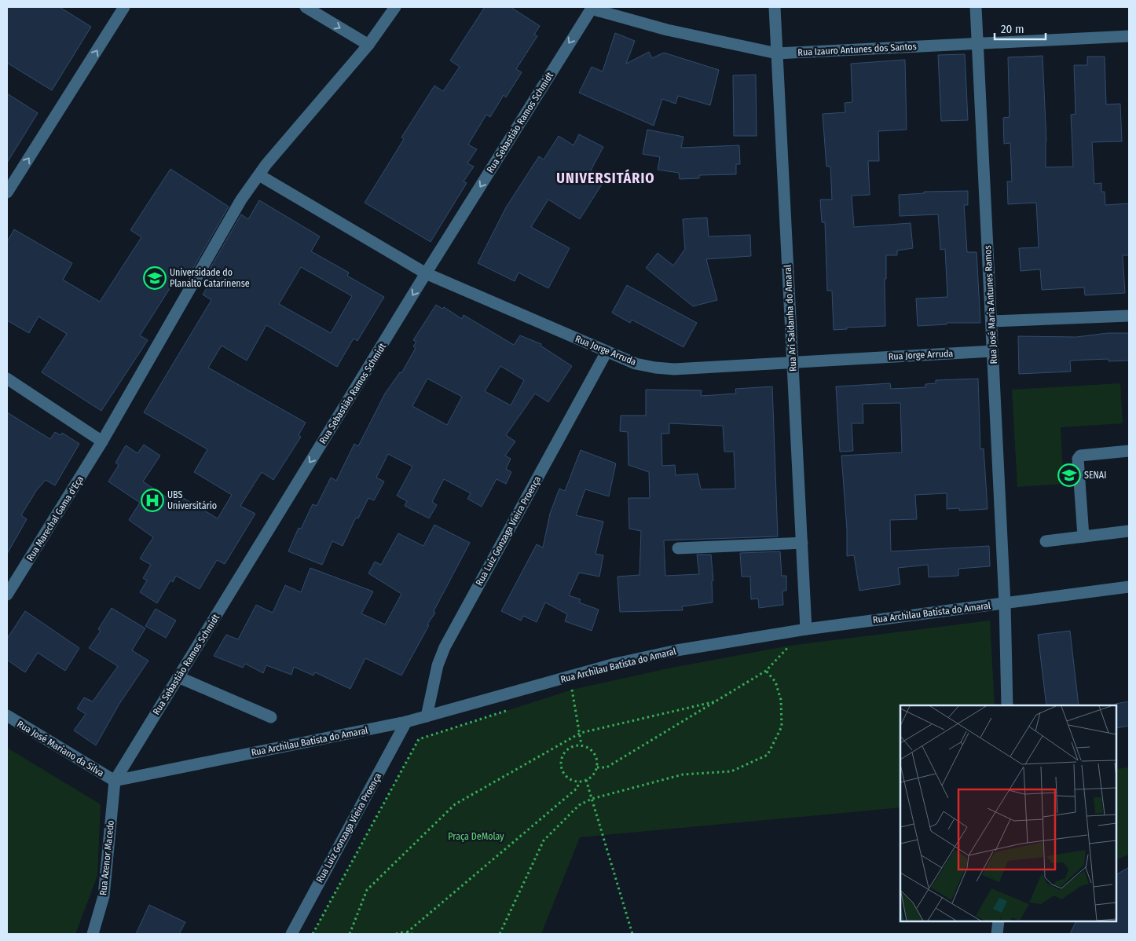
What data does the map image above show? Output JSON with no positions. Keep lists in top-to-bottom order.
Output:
{
  "streets": {
    "street": [
      "Rua Izauro Antunes dos Santos",
      "Rua Sebastião Ramos Schmidt",
      "Rua José Maria Antunes Ramos",
      "Rua Ari Saldanha do Amaral",
      "Rua Jorge Arruda",
      "Rua Marechal Gama d'Eça",
      "Rua Luiz Gonzaga Vieira Proença",
      "Rua Archilau Batista do Amaral",
      "Rua José Mariano da Silva",
      "Rua Azenor Macedo"
    ]
  },
  "crossings": [
    ["Rua Izauro Antunes dos Santos", "Rua Sebastião Ramos Schmidt"],
    ["Rua Izauro Antunes dos Santos", "Rua José Maria Antunes Ramos"],
    ["Rua Izauro Antunes dos Santos", "Rua Ari Saldanha do Amaral"],
    ["Rua Sebastião Ramos Schmidt", "Rua Jorge Arruda"],
    ["Rua Sebastião Ramos Schmidt", "Rua Archilau Batista do Amaral"],
    ["Rua Sebastião Ramos Schmidt", "Rua José Mariano da Silva"],
    ["Rua Sebastião Ramos Schmidt", "Rua Azenor Macedo"],
    ["Rua José Maria Antunes Ramos", "Rua Jorge Arruda"],
    ["Rua José Maria Antunes Ramos", "Rua Archilau Batista do Amaral"],
    ["Rua Ari Saldanha do Amaral", "Rua Jorge Arruda"],
    ["Rua Ari Saldanha do Amaral", "Rua Archilau Batista do Amaral"],
    ["Rua Jorge Arruda", "Rua Marechal Gama d'Eça"],
    ["Rua Jorge Arruda", "Rua Luiz Gonzaga Vieira Proença"],
    ["Rua Luiz Gonzaga Vieira Proença", "Rua Archilau Batista do Amaral"],
    ["Rua Archilau Batista do Amaral", "Rua José Mariano da Silva"],
    ["Rua Archilau Batista do Amaral", "Rua Azenor Macedo"],
    ["Rua José Mariano da Silva", "Rua Azenor Macedo"]
  ],
  "one_way": ["Rua Sebastião Ramos Schmidt"],
  "districts": ["UNIVERSITÁRIO"],
  "parks": ["Praça DeMolay"],
  "places": {
    "school or university": ["Universidade do Planalto Catarinense", "SENAI"],
    "hospital": ["UBS Universitário"]
  },
  "scale_bar": "20 m"
}
